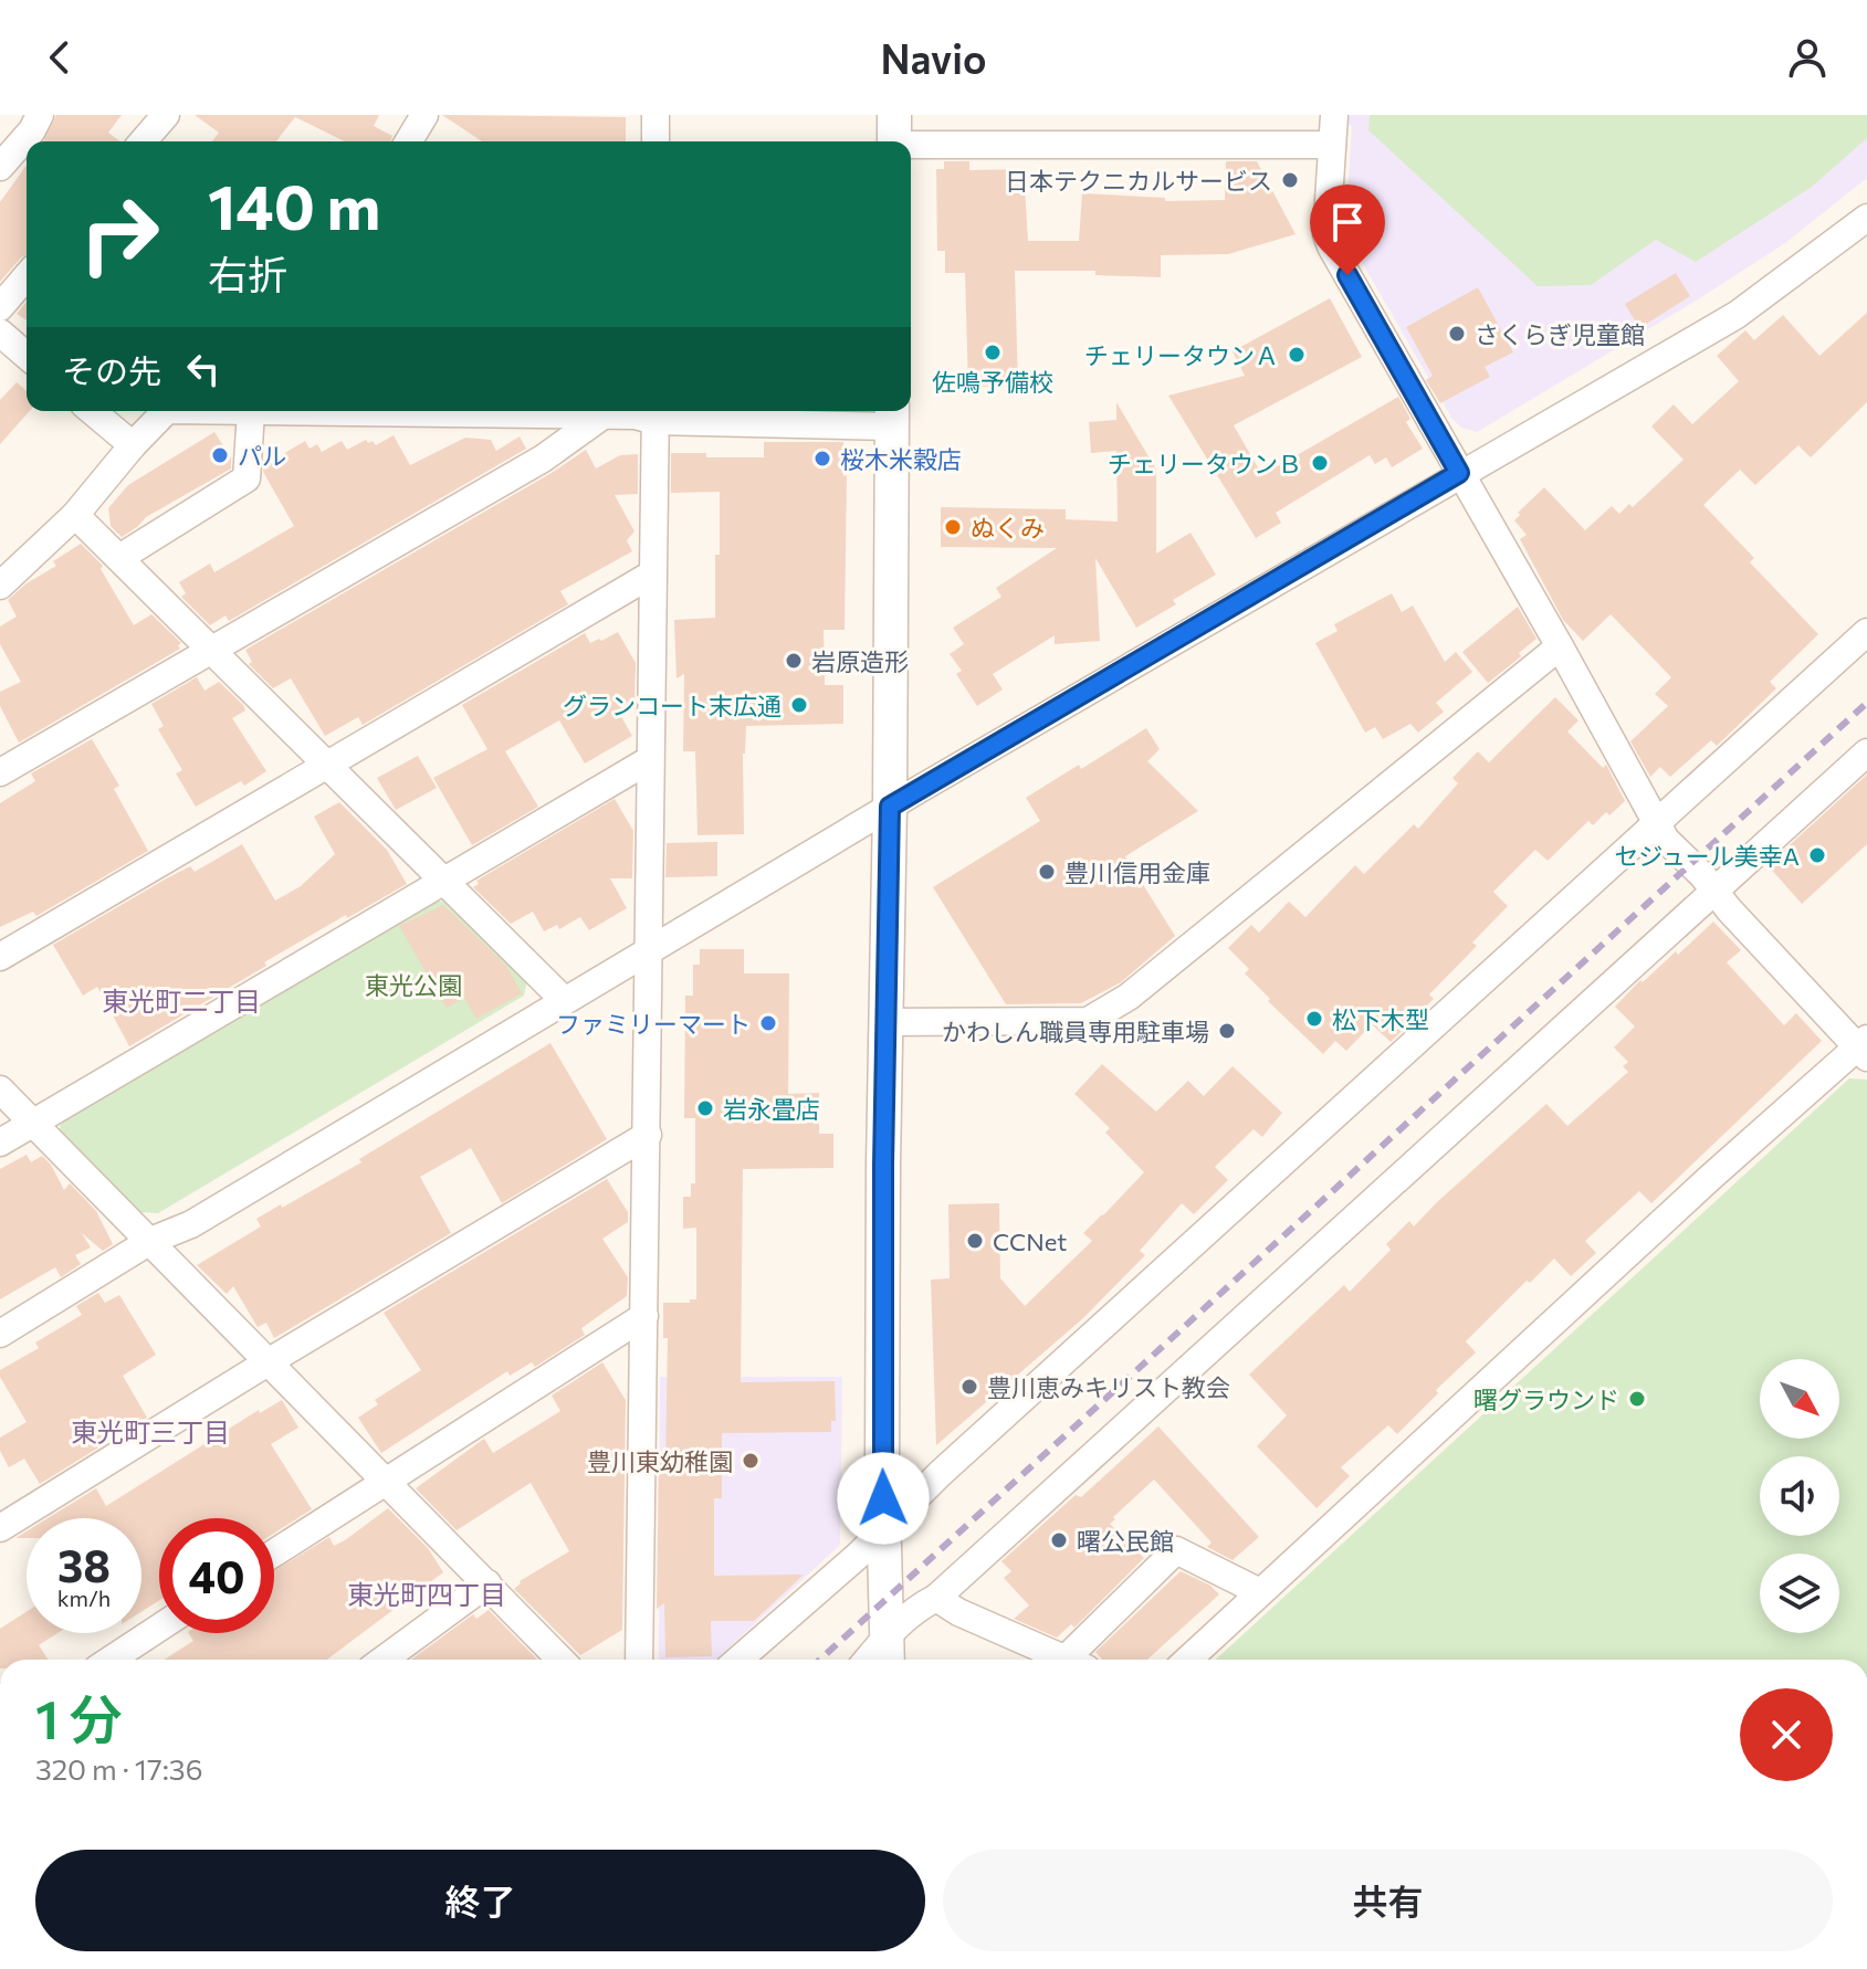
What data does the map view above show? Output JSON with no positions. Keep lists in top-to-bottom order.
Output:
{
  "districts": ["東光町二丁目", "東光町三丁目", "東光町四丁目"],
  "parks": ["東光公園"],
  "places": [
    "日本テクニカルサービス",
    "さくらぎ児童館",
    "佐鳴予備校",
    "チェリータウンＡ",
    "パル",
    "桜木米穀店",
    "チェリータウンＢ",
    "ぬくみ",
    "岩原造形",
    "グランコート末広通",
    "セジュール美幸A",
    "豊川信用金庫",
    "松下木型",
    "ファミリーマート",
    "かわしん職員専用駐車場",
    "岩永畳店",
    "CCNet",
    "豊川恵みキリスト教会",
    "曙グラウンド",
    "豊川東幼稚園",
    "曙公民館"
  ],
  "north": "bottom right",
  "page": {
    "header": "Navio",
    "turn": ["140 m", "右折"],
    "then": "その先",
    "speed": "38 km/h",
    "limit": "40",
    "heading": ["1 分", "320 m · 17:36"],
    "buttons": ["終了", "共有"]
  }
}
